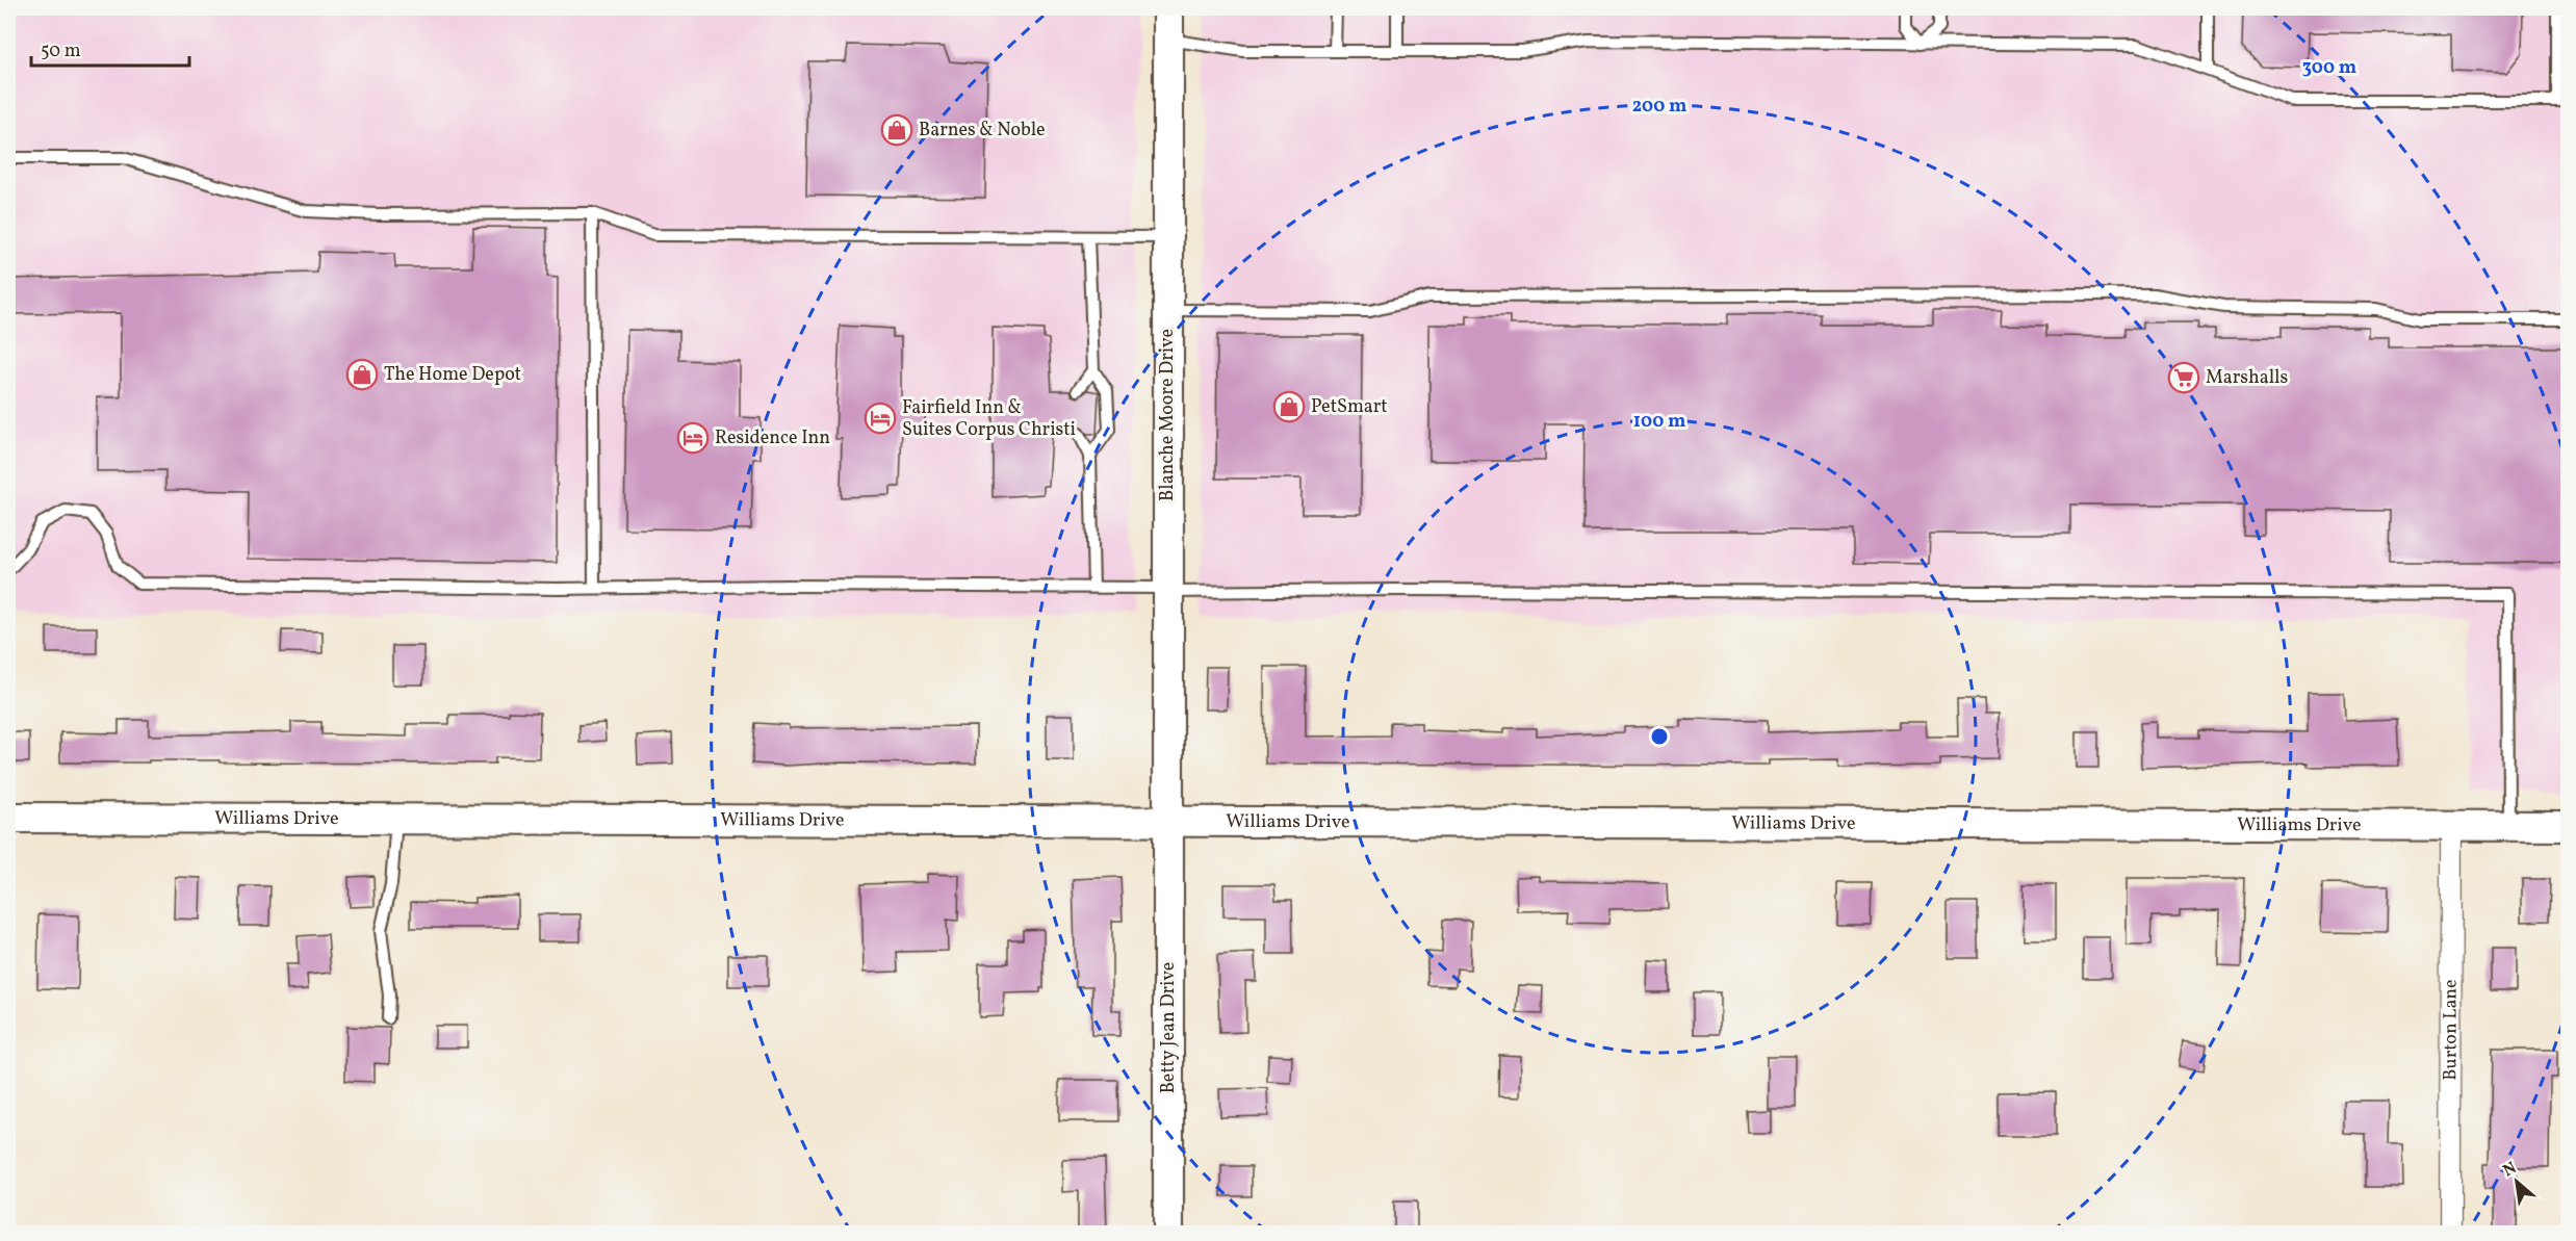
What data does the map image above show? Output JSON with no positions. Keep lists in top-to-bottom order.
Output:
{
  "streets": {
    "street": [
      "Blanche Moore Drive",
      "Williams Drive",
      "Betty Jean Drive",
      "Burton Lane"
    ]
  },
  "crossings": [
    ["Blanche Moore Drive", "Williams Drive"],
    ["Blanche Moore Drive", "Betty Jean Drive"],
    ["Williams Drive", "Betty Jean Drive"],
    ["Williams Drive", "Burton Lane"]
  ],
  "places": {
    "shop": ["Barnes & Noble", "The Home Depot", "PetSmart"],
    "supermarket": ["Marshalls"],
    "hotel": ["Fairfield Inn & Suites Corpus Christi", "Residence Inn"]
  },
  "scale_bar": "50 m",
  "north": "top left",
  "rings": ["300 m", "200 m", "100 m"]
}
